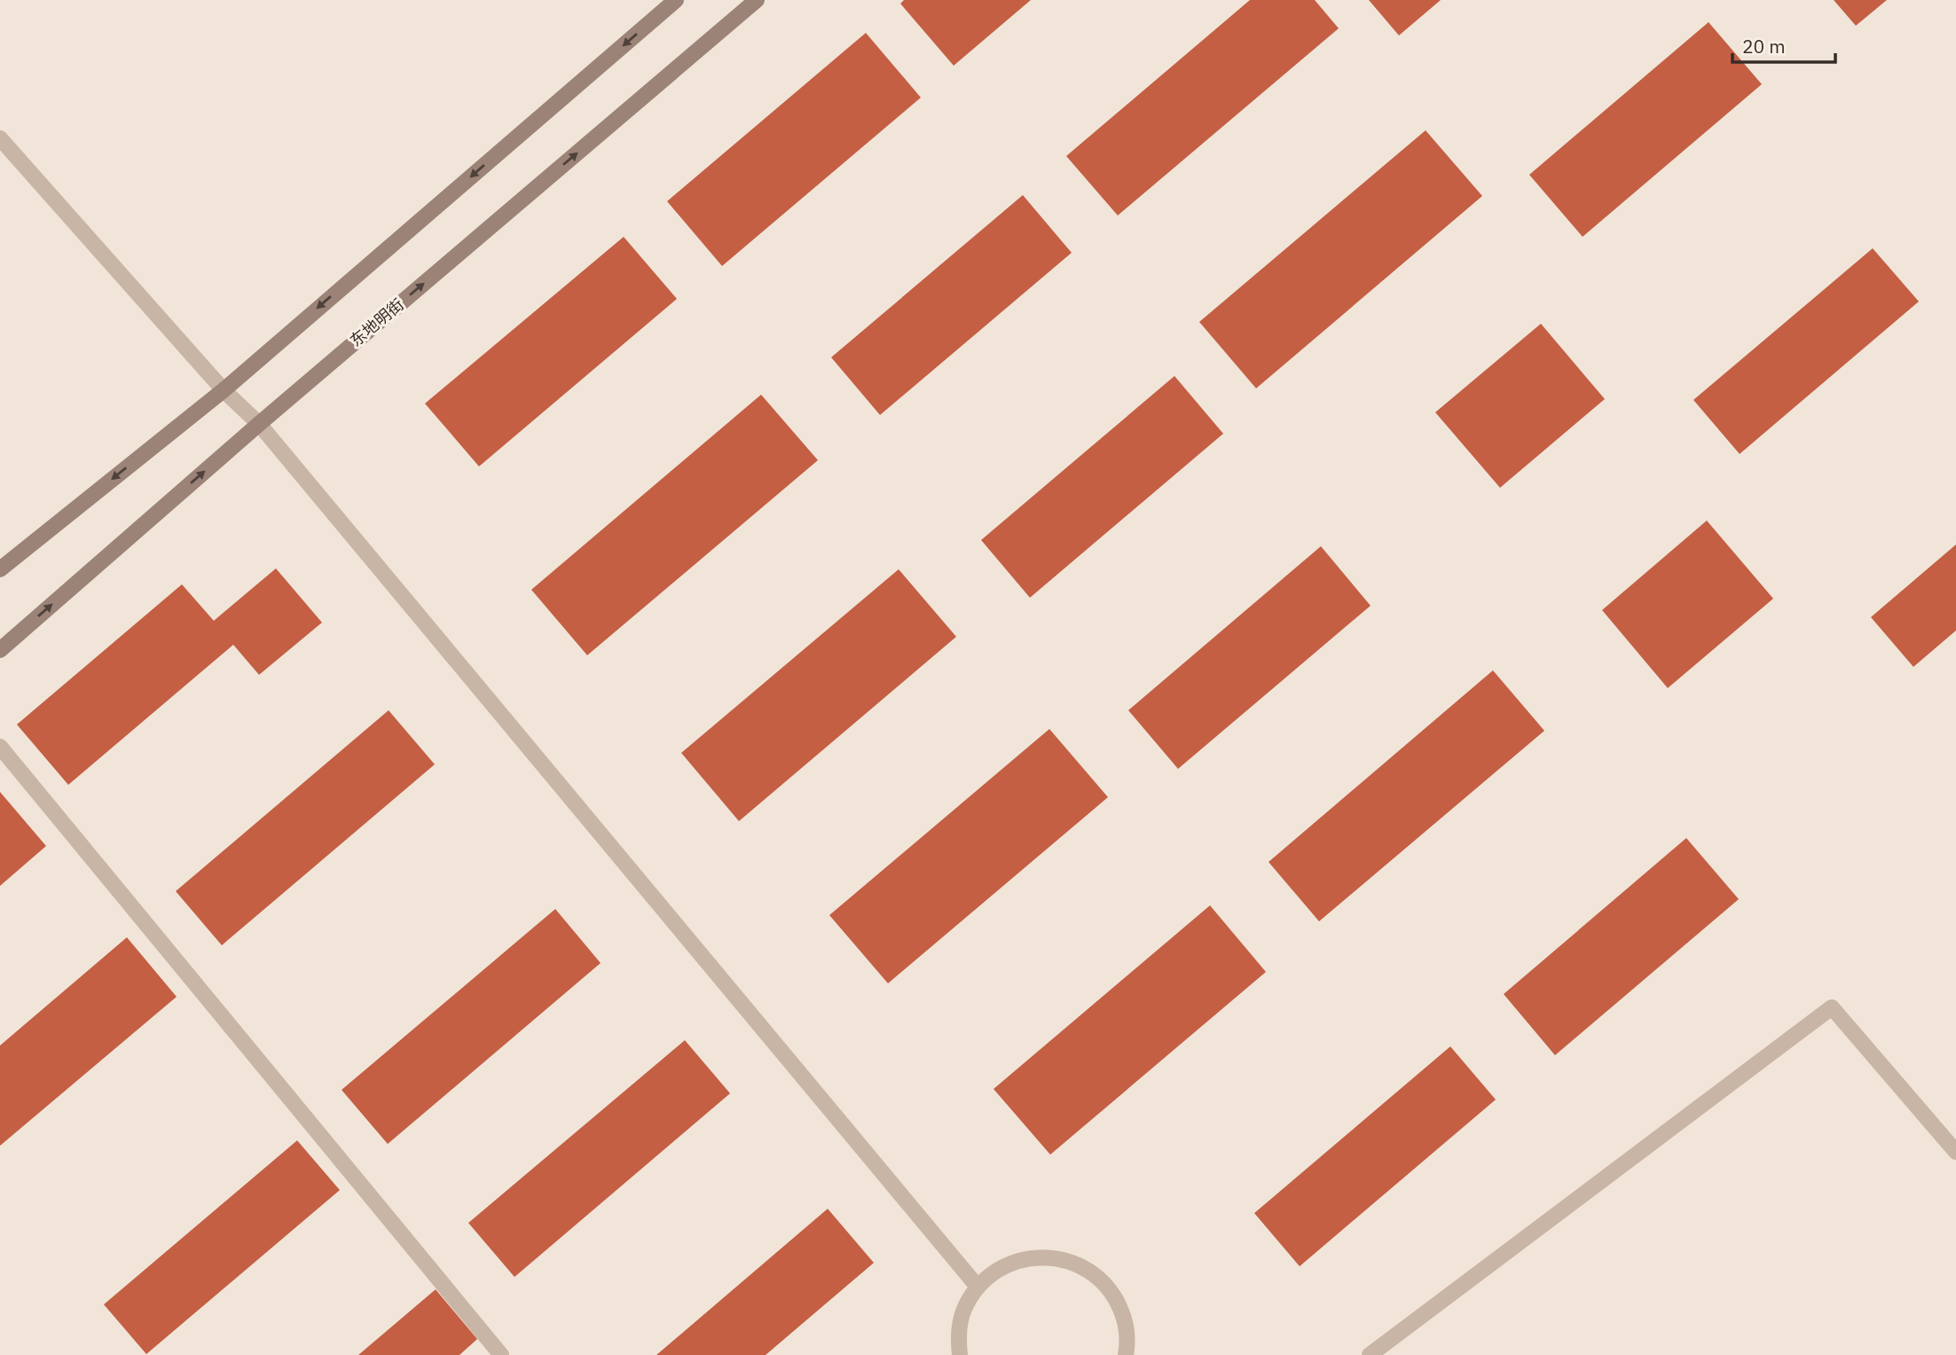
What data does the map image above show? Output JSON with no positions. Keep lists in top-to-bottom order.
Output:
{
  "streets": {
    "main road": ["东地明街"]
  },
  "scale_bar": "20 m"
}
